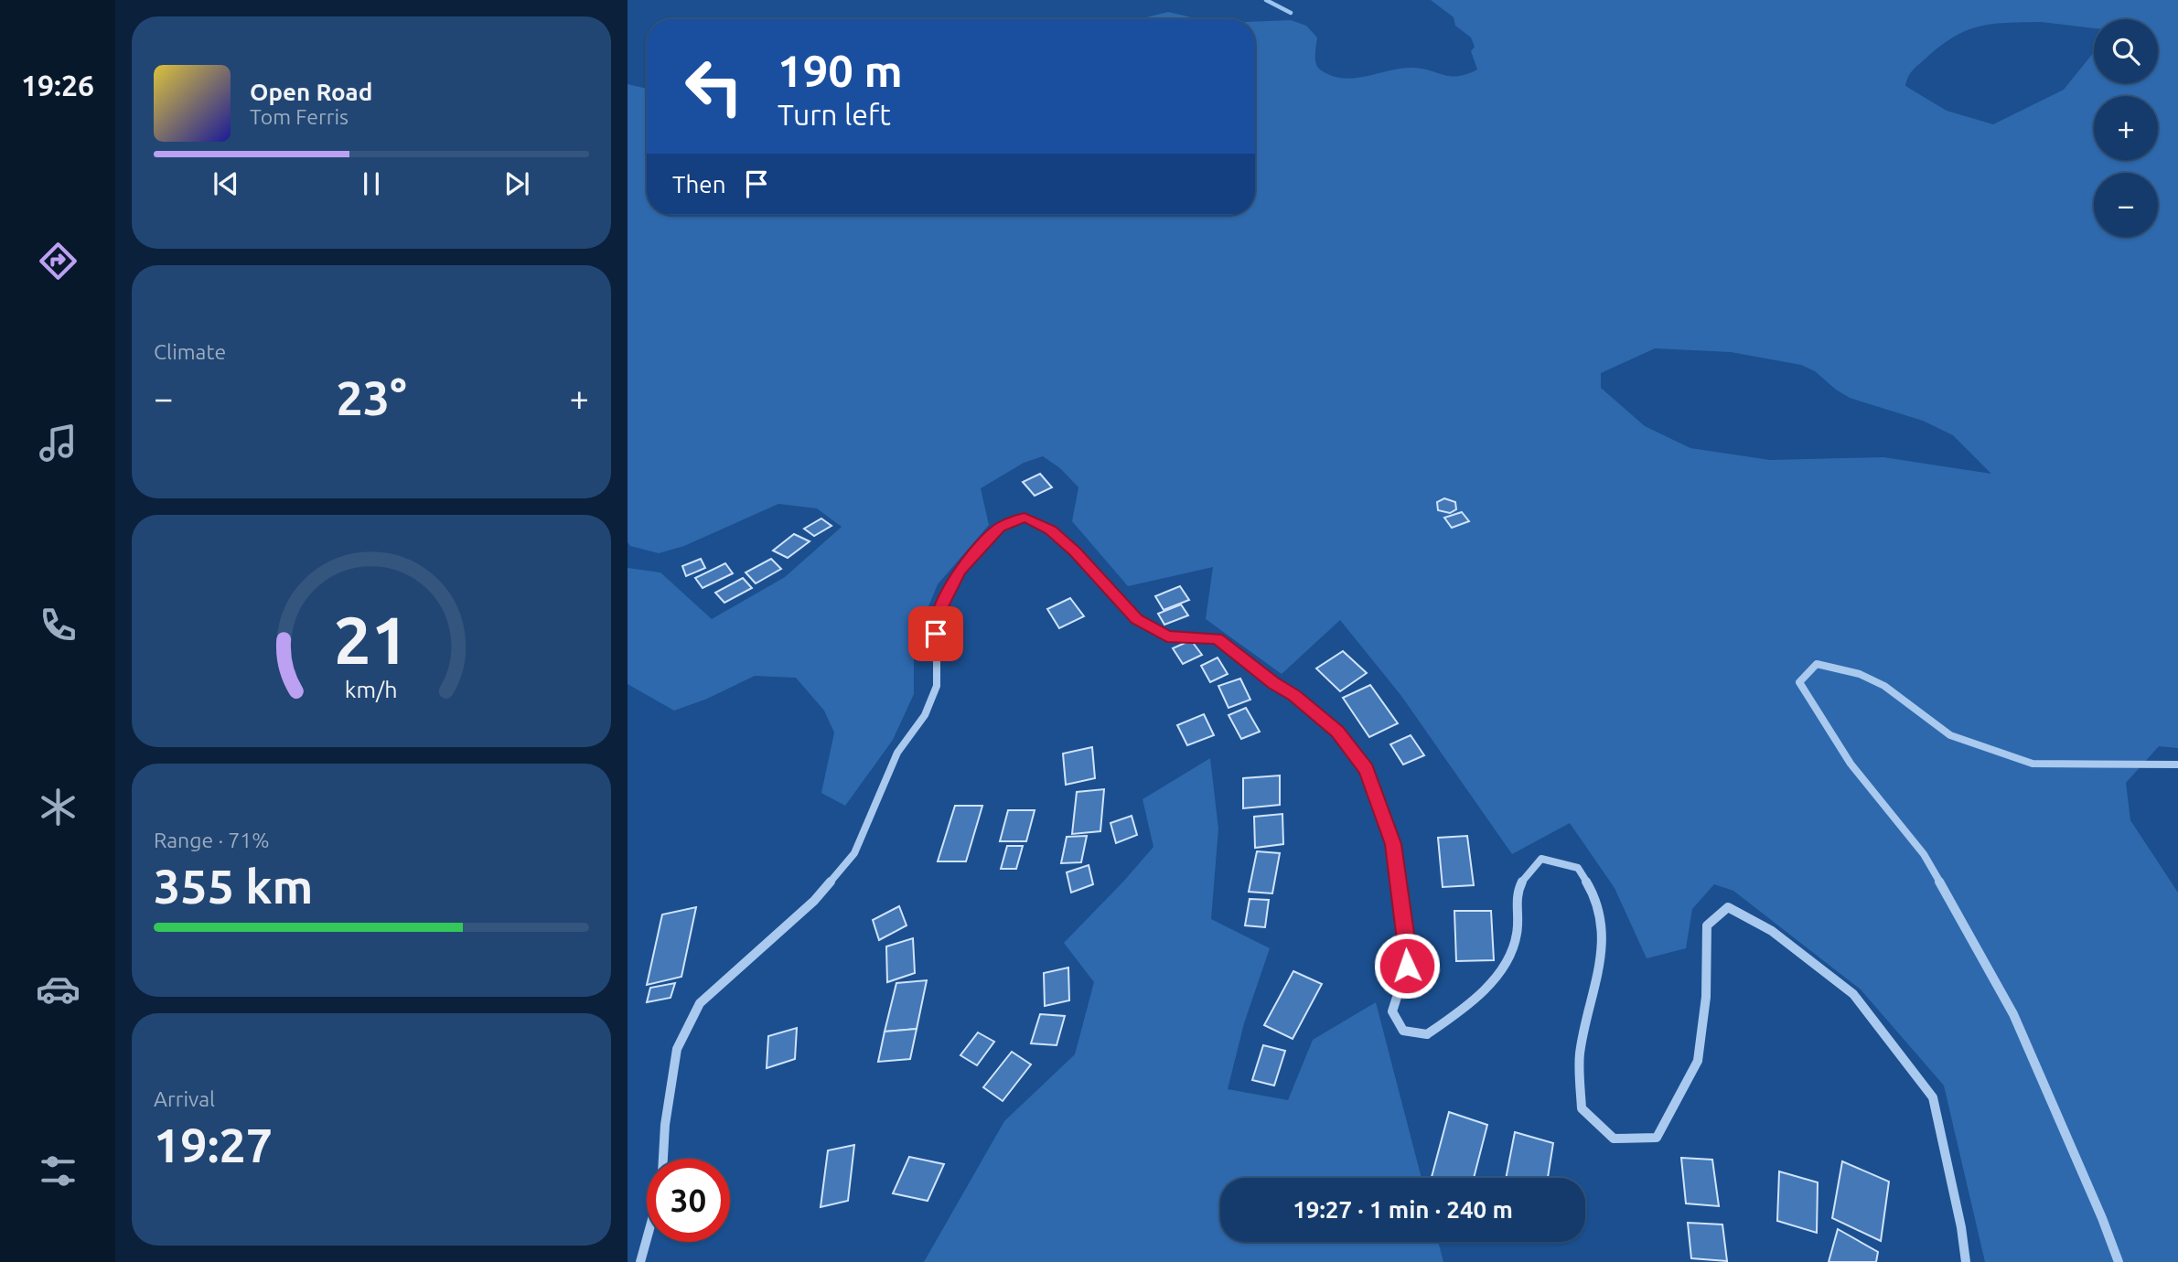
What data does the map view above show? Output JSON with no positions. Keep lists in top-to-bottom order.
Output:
{
  "page": {
    "tabs": "19:26",
    "map_buttons": ["+", "−"],
    "turn": ["190 m", "Turn left"],
    "song": ["Open Road", "Tom Ferris"],
    "then": "Then",
    "tile": [
      "Climate",
      ["Range · 71%", "355 km"],
      ["Arrival", "19:27"]
    ],
    "heat": ["−", "23°", "+"],
    "limit": "30",
    "trip": "19:27 · 1 min · 240 m",
    "gauge": ["21", "km/h"]
  }
}
